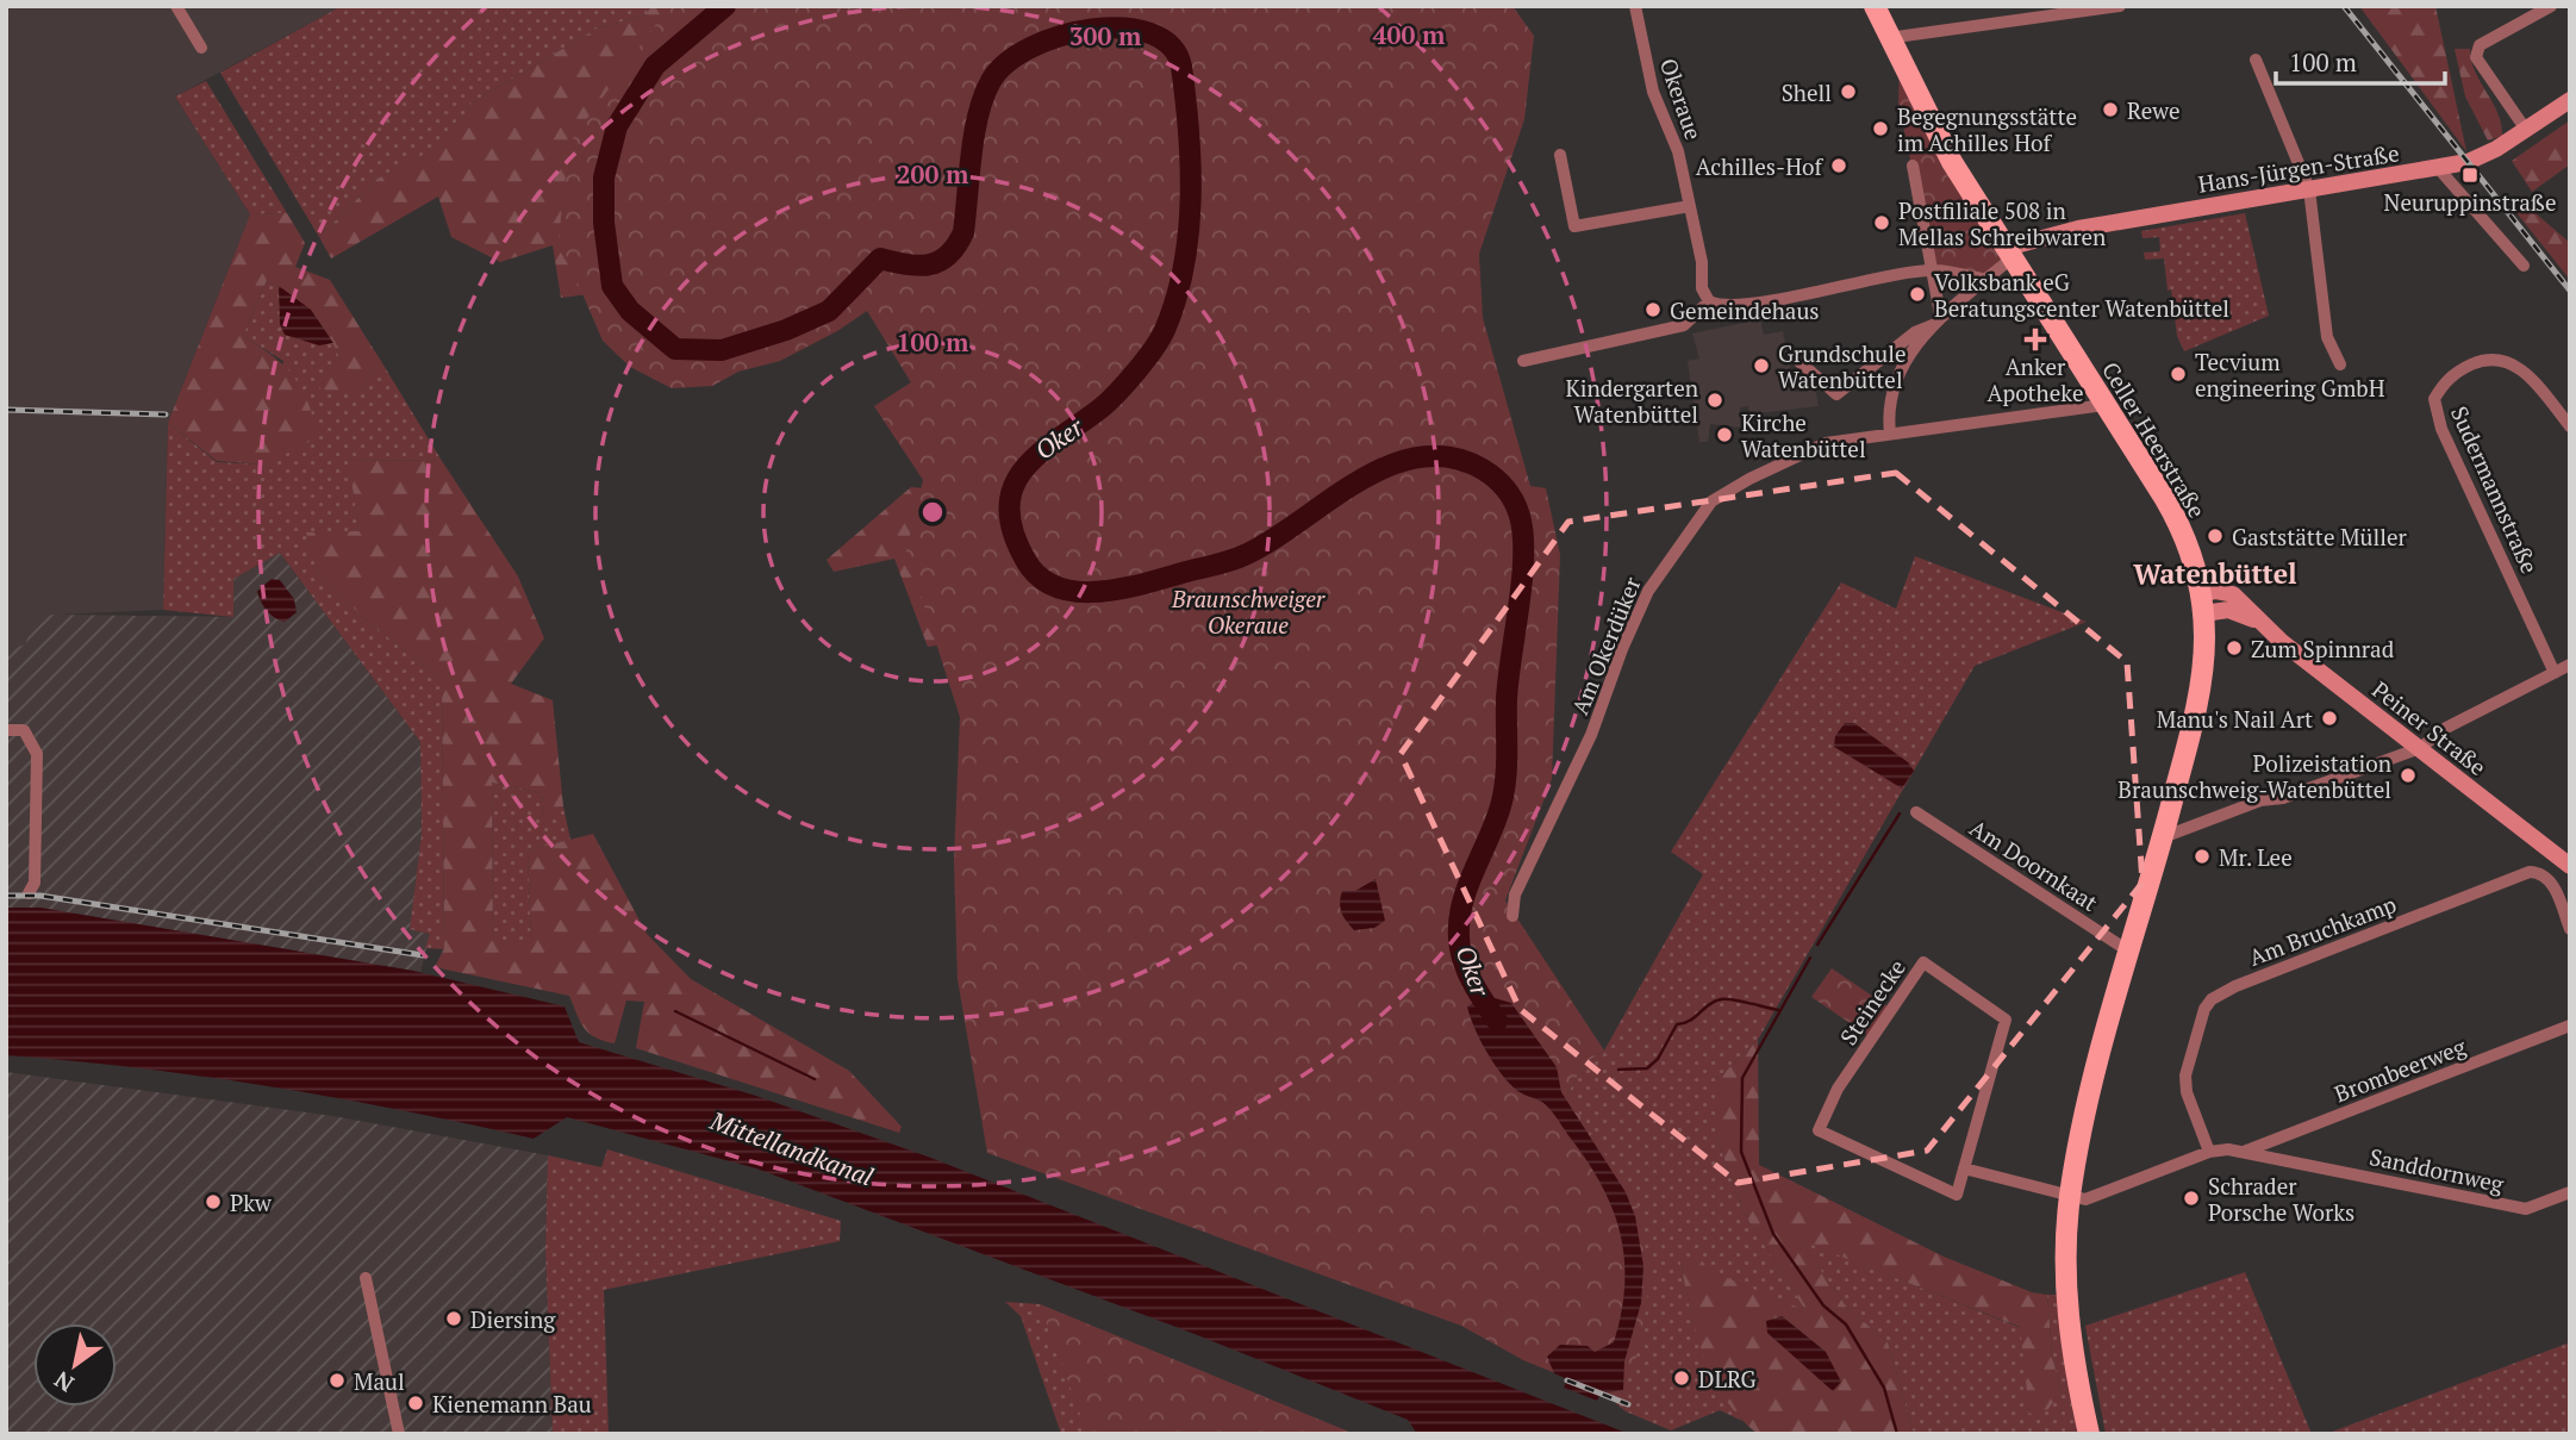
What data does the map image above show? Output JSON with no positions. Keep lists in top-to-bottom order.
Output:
{
  "streets": {
    "main road": ["Hans-Jürgen-Straße", "Celler Heerstraße", "Peiner Straße"],
    "street": [
      "Okeraue",
      "Sudermannstraße",
      "Am Okerdüker",
      "Am Doornkaat",
      "Am Bruchkamp",
      "Steinecke",
      "Brombeerweg",
      "Sanddornweg"
    ]
  },
  "crossings": [
    ["Hans-Jürgen-Straße", "Celler Heerstraße"],
    ["Celler Heerstraße", "Am Okerdüker"],
    ["Celler Heerstraße", "Peiner Straße"],
    ["Celler Heerstraße", "Am Doornkaat"],
    ["Celler Heerstraße", "Sanddornweg"],
    ["Am Bruchkamp", "Sanddornweg"],
    ["Brombeerweg", "Sanddornweg"]
  ],
  "districts": ["Watenbüttel"],
  "water": ["Oker", "Mittellandkanal"],
  "parks": ["Braunschweiger Okeraue"],
  "places": {
    "other": [
      "Shell",
      "Rewe",
      "Begegnungsstätte im Achilles Hof",
      "Achilles-Hof",
      "Postfiliale 508 in Mellas Schreibwaren",
      "Volksbank eG Beratungscenter Watenbüttel",
      "Gemeindehaus",
      "Grundschule Watenbüttel",
      "Tecvium engineering GmbH",
      "Kindergarten Watenbüttel",
      "Kirche Watenbüttel",
      "Gaststätte Müller",
      "Zum Spinnrad",
      "Manu's Nail Art",
      "Polizeistation Braunschweig-Watenbüttel",
      "Mr. Lee",
      "Schrader Porsche Works",
      "Pkw",
      "Diersing",
      "DLRG",
      "Maul",
      "Kienemann Bau"
    ],
    "transit": ["Neuruppinstraße"],
    "health": ["Anker Apotheke"]
  },
  "scale_bar": "100 m",
  "north": "bottom left",
  "rings": [
    "400 m",
    "300 m",
    "200 m",
    "100 m"
  ]
}
